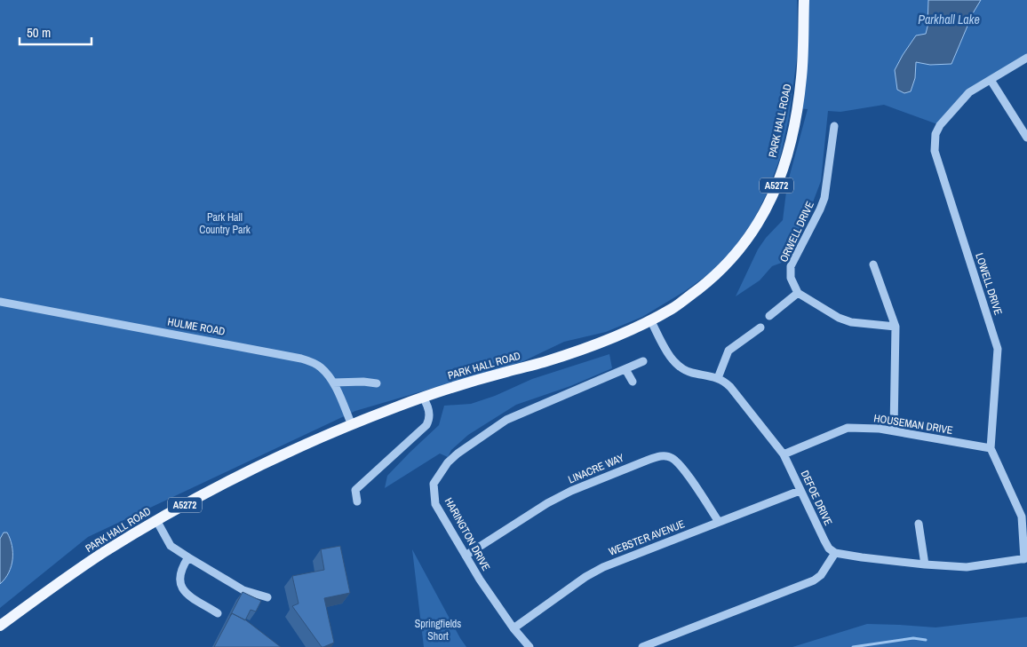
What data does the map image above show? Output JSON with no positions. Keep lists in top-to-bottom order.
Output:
{
  "streets": {
    "main road": ["PARK HALL ROAD", "A5272"],
    "street": [
      "ORWELL DRIVE",
      "LOWELL DRIVE",
      "HULME ROAD",
      "HOUSEMAN DRIVE",
      "LINACRE WAY",
      "DEFOE DRIVE",
      "HARINGTON DRIVE",
      "WEBSTER AVENUE"
    ]
  },
  "crossings": [
    ["PARK HALL ROAD", "HULME ROAD"],
    ["PARK HALL ROAD", "DEFOE DRIVE"],
    ["LOWELL DRIVE", "HOUSEMAN DRIVE"],
    ["HOUSEMAN DRIVE", "DEFOE DRIVE"],
    ["LINACRE WAY", "HARINGTON DRIVE"],
    ["LINACRE WAY", "WEBSTER AVENUE"],
    ["DEFOE DRIVE", "WEBSTER AVENUE"],
    ["HARINGTON DRIVE", "WEBSTER AVENUE"]
  ],
  "water": ["Parkhall Lake"],
  "parks": ["Park Hall Country Park", "Springfields Short"],
  "scale_bar": "50 m"
}
